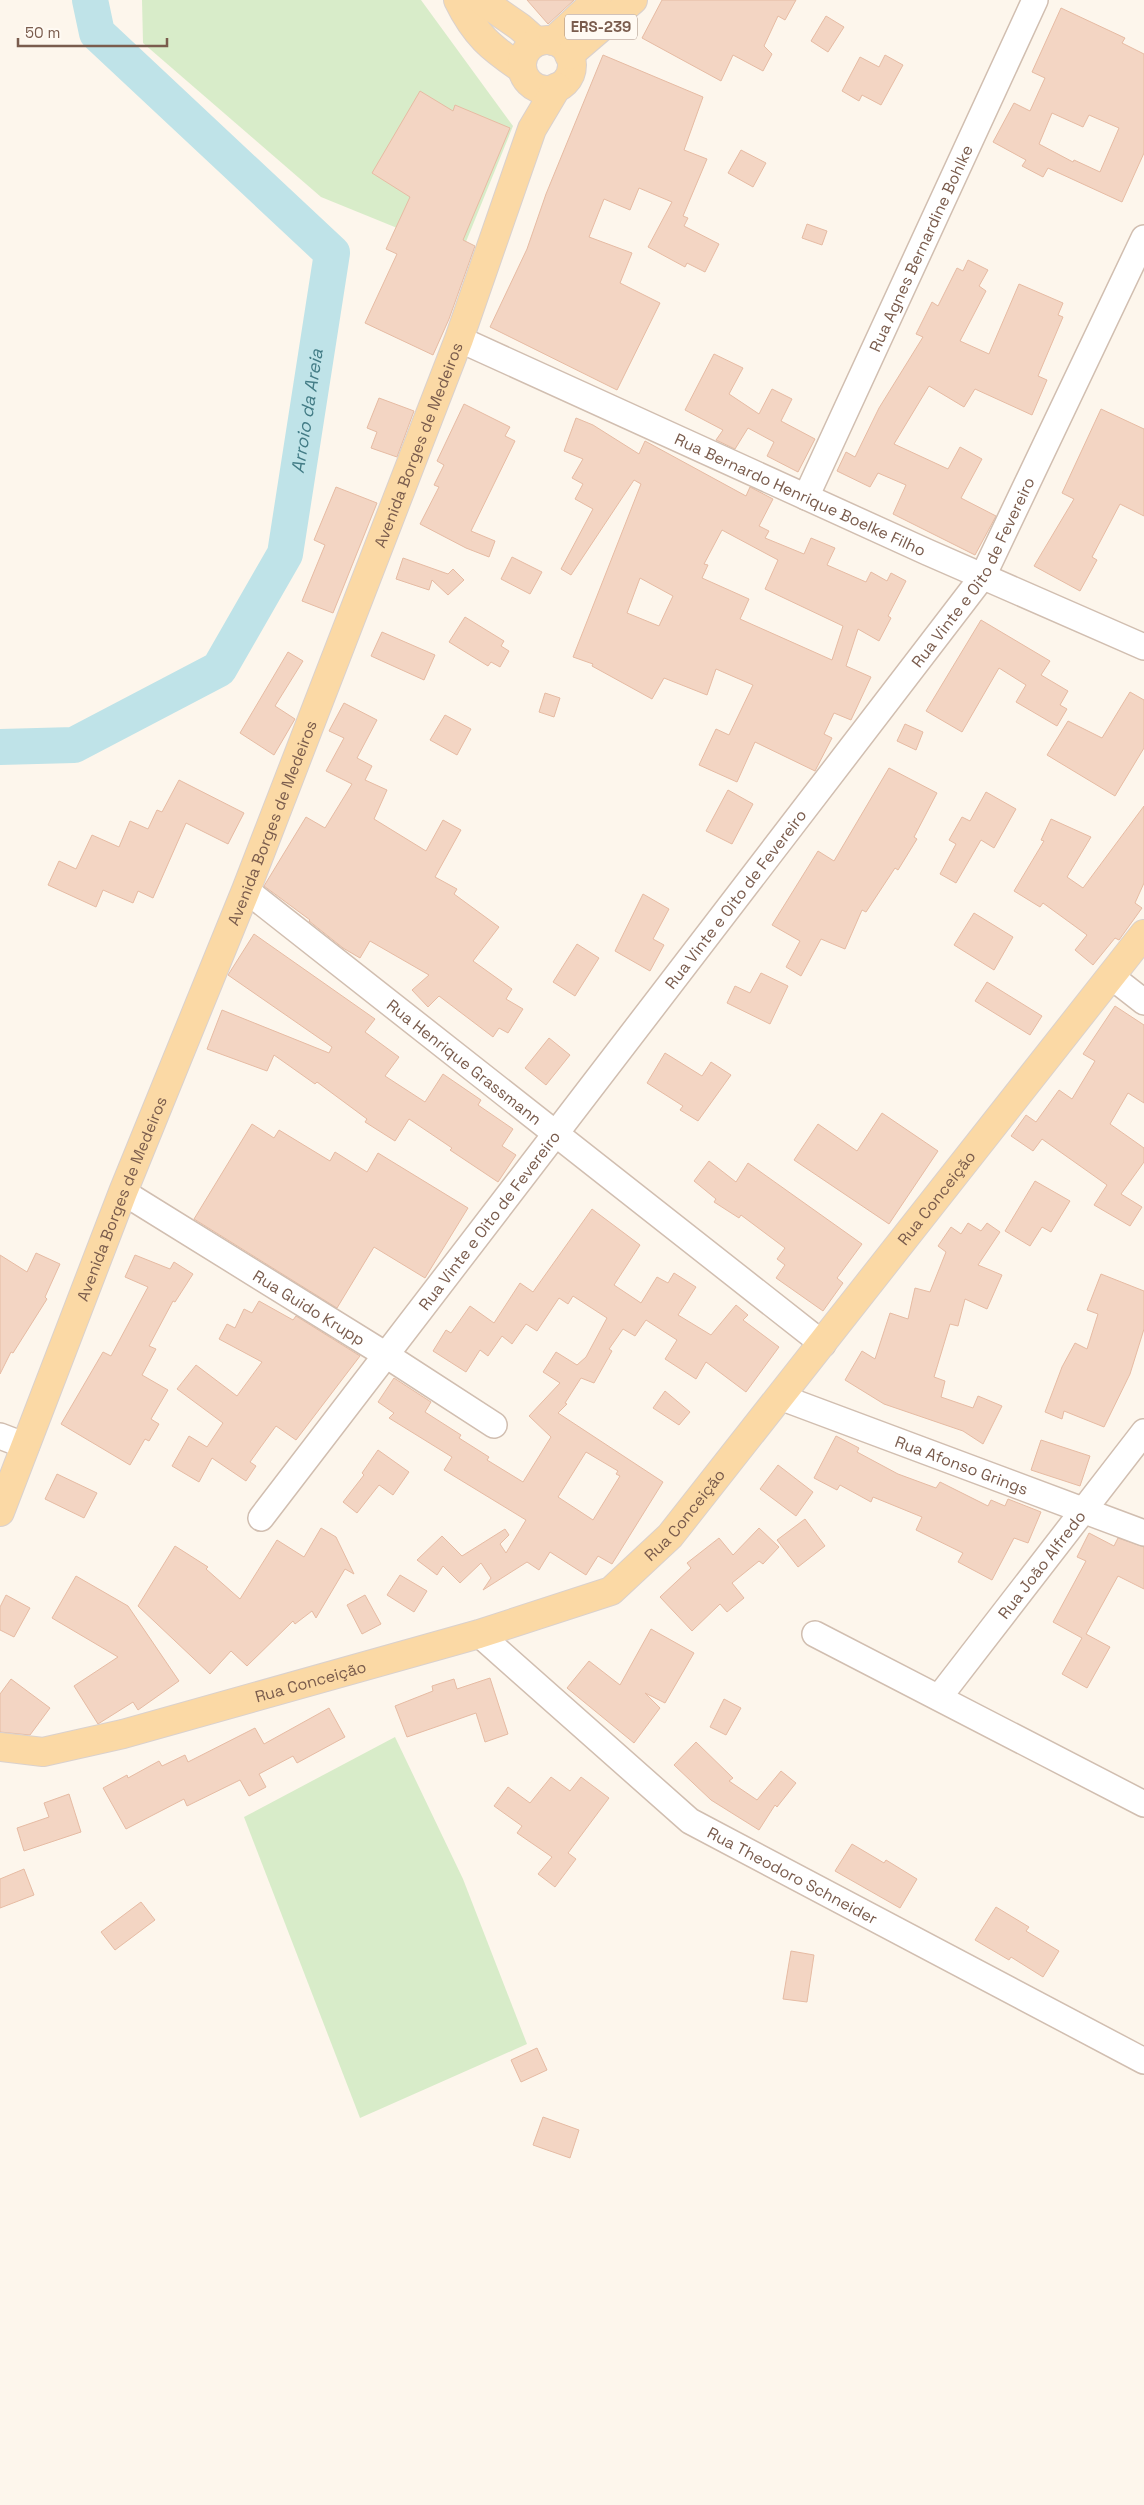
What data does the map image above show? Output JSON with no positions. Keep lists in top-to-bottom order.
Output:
{
  "streets": {
    "main road": ["ERS-239", "Avenida Borges de Medeiros", "Rua Conceição"],
    "street": [
      "Rua Agnes Bernardine Bohlke",
      "Rua Bernardo Henrique Boelke Filho",
      "Rua Vinte e Oito de Fevereiro",
      "Rua Henrique Grassmann",
      "Rua Guido Krupp",
      "Rua Afonso Grings",
      "Rua João Alfredo",
      "Rua Theodoro Schneider"
    ]
  },
  "crossings": [
    ["Rua Agnes Bernardine Bohlke", "Rua Bernardo Henrique Boelke Filho"],
    ["Avenida Borges de Medeiros", "Rua Bernardo Henrique Boelke Filho"],
    ["Avenida Borges de Medeiros", "Rua Henrique Grassmann"],
    ["Avenida Borges de Medeiros", "Rua Guido Krupp"],
    ["Rua Bernardo Henrique Boelke Filho", "Rua Vinte e Oito de Fevereiro"],
    ["Rua Vinte e Oito de Fevereiro", "Rua Henrique Grassmann"],
    ["Rua Vinte e Oito de Fevereiro", "Rua Guido Krupp"],
    ["Rua Henrique Grassmann", "Rua Conceição"],
    ["Rua Conceição", "Rua Afonso Grings"],
    ["Rua Conceição", "Rua Theodoro Schneider"],
    ["Rua Afonso Grings", "Rua João Alfredo"]
  ],
  "water": ["Arroio da Areia"],
  "scale_bar": "50 m"
}
